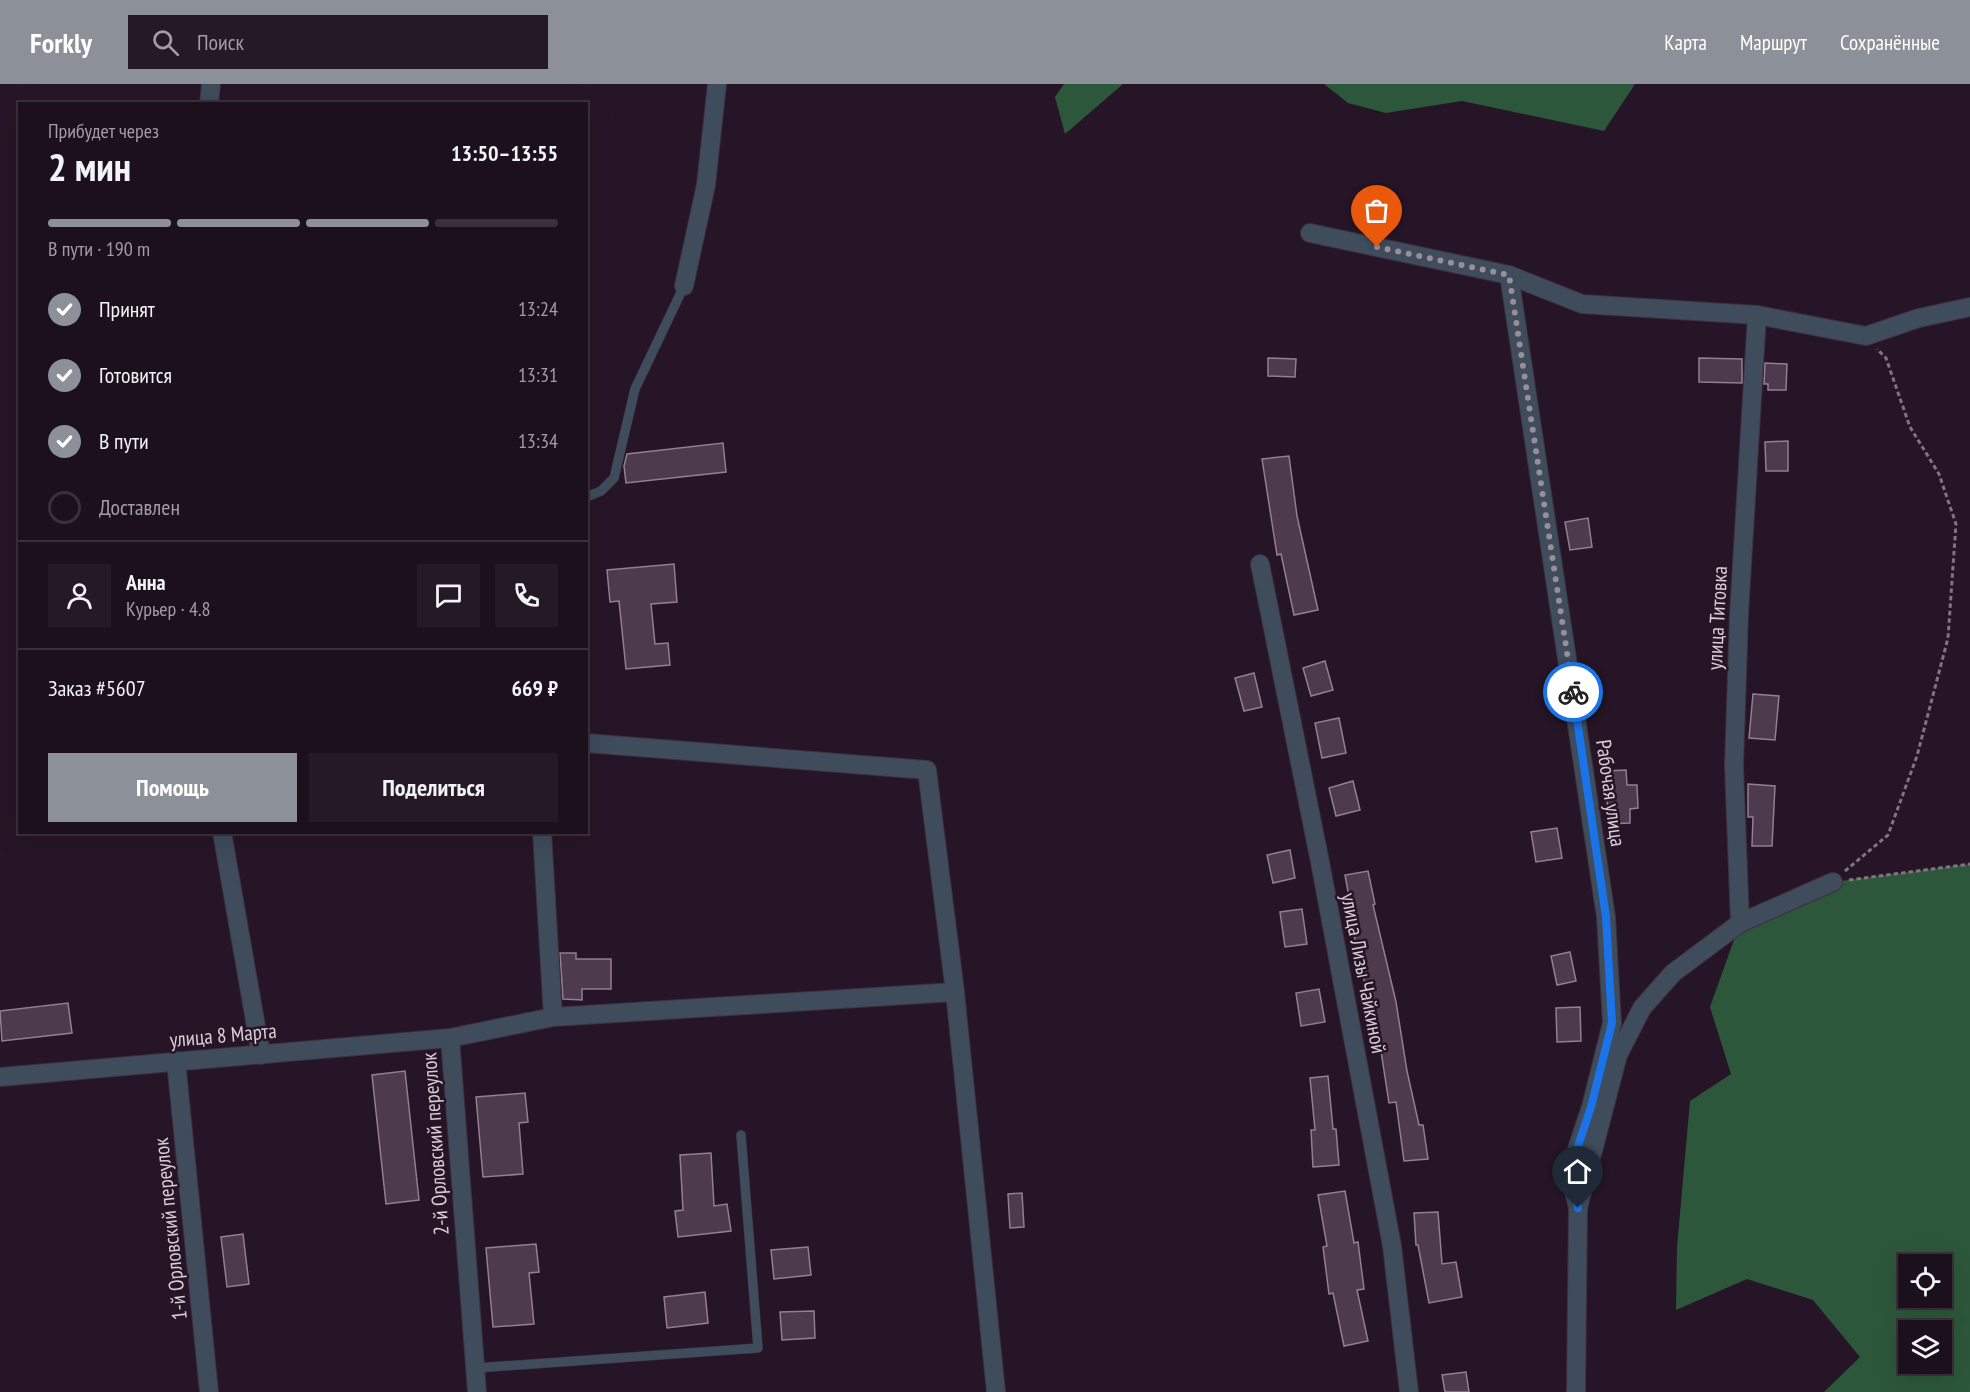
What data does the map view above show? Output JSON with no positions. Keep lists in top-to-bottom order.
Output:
{
  "streets": {
    "street": [
      "улица Титовка",
      "Рабочая улица",
      "улица Лизы Чайкиной",
      "улица 8 Марта",
      "2-й Орловский переулок",
      "1-й Орловский переулок"
    ]
  },
  "crossings": [
    ["улица 8 Марта", "2-й Орловский переулок"],
    ["улица 8 Марта", "1-й Орловский переулок"]
  ],
  "page": {
    "header": "Forkly",
    "search": "Поиск",
    "nav": ["Карта", "Маршрут", "Сохранённые"],
    "heading": ["2 мин", "Прибудет через", "13:50–13:55"],
    "panel": [
      "Анна",
      "Курьер · 4.8",
      "Заказ #5607",
      "669 ₽"
    ],
    "bar": "В пути · 190 m",
    "list": [
      ["Принят", "13:24"],
      ["Готовится", "13:31"],
      ["В пути", "13:34"],
      "Доставлен"
    ],
    "buttons": ["Помощь", "Поделиться"]
  }
}
